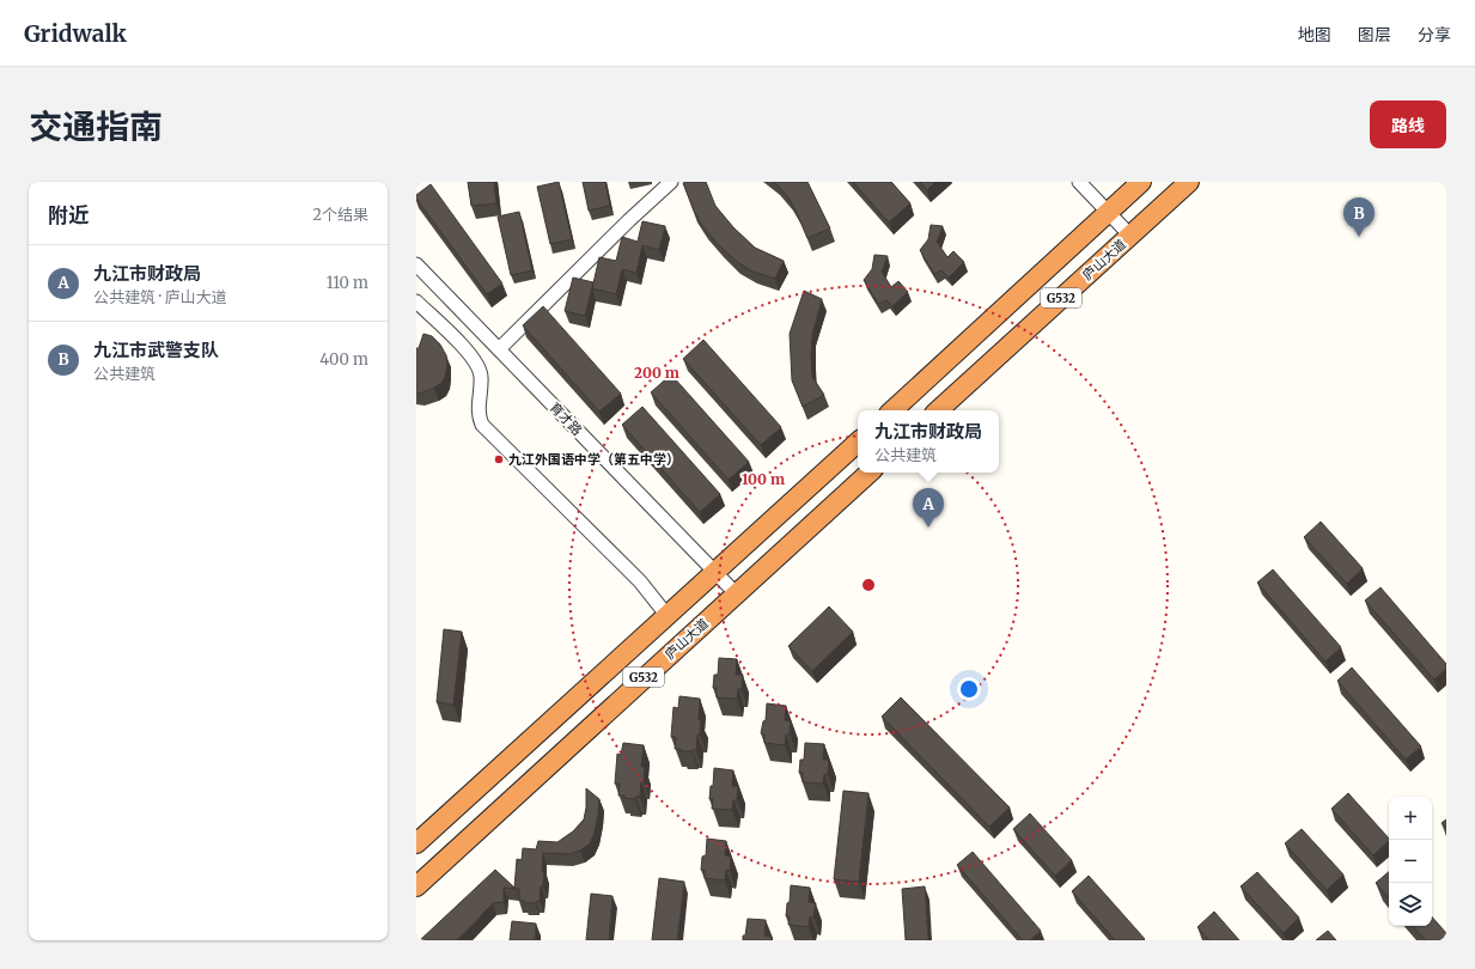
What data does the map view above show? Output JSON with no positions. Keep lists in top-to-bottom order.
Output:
{
  "streets": {
    "highway": ["庐山大道", "G532"],
    "street": ["育才路"]
  },
  "crossings": [
    ["庐山大道", "育才路"],
    ["G532", "育才路"]
  ],
  "places": ["九江外国语中学（第五中学）"],
  "page": {
    "header": "Gridwalk",
    "nav": ["地图", "图层", "分享"],
    "title": "交通指南",
    "buttons": "路线",
    "heading": ["附近", "2个结果"],
    "pins": ["B", "A"],
    "list": [
      {
        "mark": "A",
        "name": "九江市财政局",
        "note": "公共建筑 · 庐山大道",
        "value": "110 m"
      },
      {
        "mark": "B",
        "name": "九江市武警支队",
        "note": "公共建筑",
        "value": "400 m"
      }
    ],
    "popup": ["九江市财政局", "公共建筑"],
    "map_buttons": ["+", "−"]
  },
  "rings": ["200 m", "100 m"]
}
